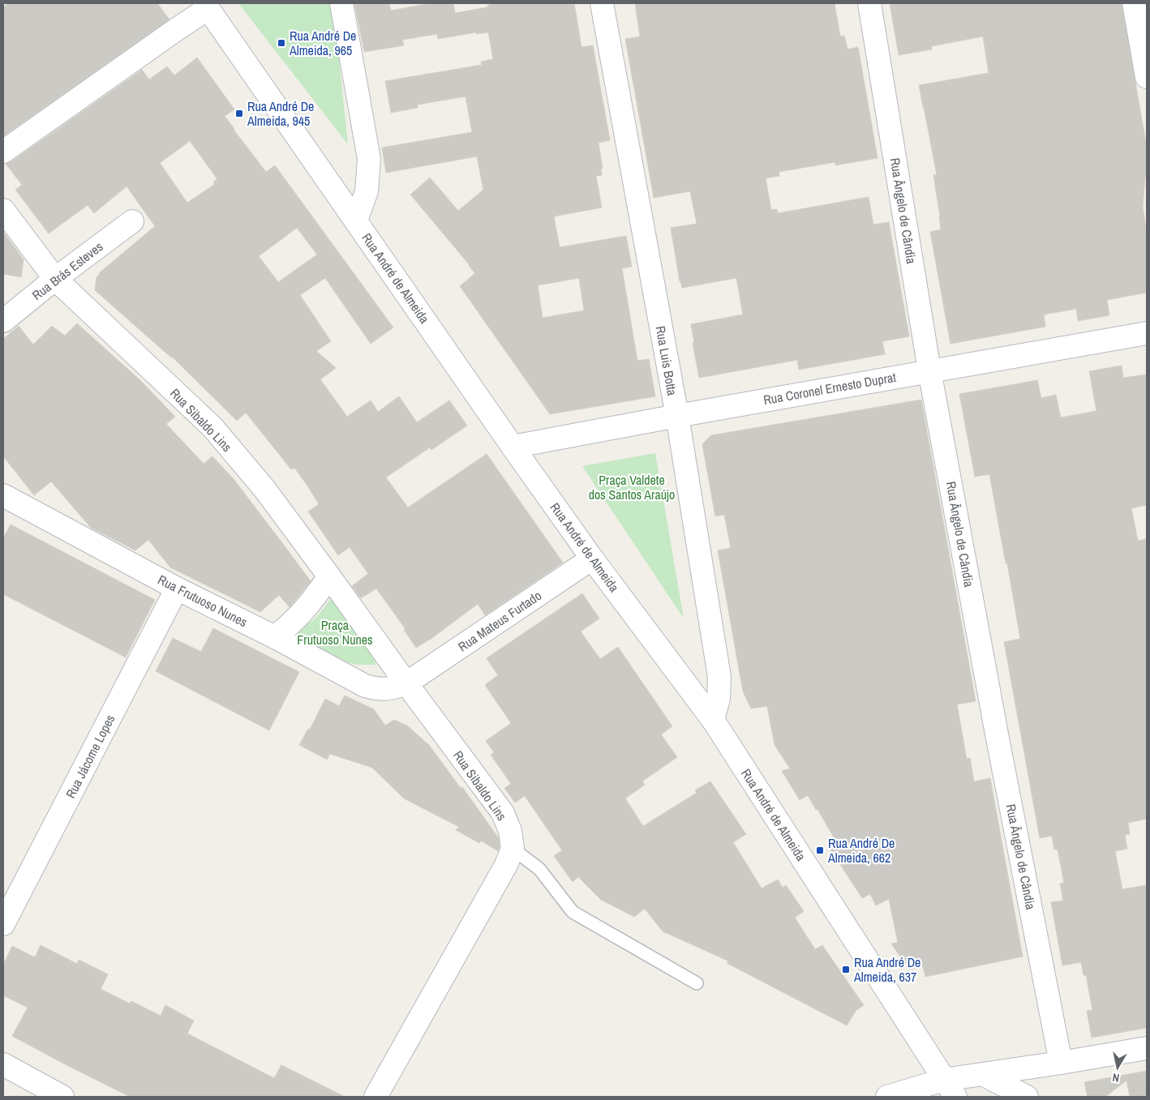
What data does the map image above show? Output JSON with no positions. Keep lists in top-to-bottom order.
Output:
{
  "streets": {
    "street": [
      "Rua Ângelo de Cândia",
      "Rua Brás Esteves",
      "Rua André de Almeida",
      "Rua Luis Botta",
      "Rua Coronel Ernesto Duprat",
      "Rua Sibaldo Lins",
      "Rua Frutuoso Nunes",
      "Rua Mateus Furtado",
      "Rua Jácome Lopes"
    ]
  },
  "crossings": [
    ["Rua Ângelo de Cândia", "Rua Coronel Ernesto Duprat"],
    ["Rua Brás Esteves", "Rua Sibaldo Lins"],
    ["Rua André de Almeida", "Rua Luis Botta"],
    ["Rua André de Almeida", "Rua Coronel Ernesto Duprat"],
    ["Rua André de Almeida", "Rua Mateus Furtado"],
    ["Rua Luis Botta", "Rua Coronel Ernesto Duprat"],
    ["Rua Sibaldo Lins", "Rua Frutuoso Nunes"],
    ["Rua Sibaldo Lins", "Rua Mateus Furtado"],
    ["Rua Frutuoso Nunes", "Rua Mateus Furtado"],
    ["Rua Frutuoso Nunes", "Rua Jácome Lopes"]
  ],
  "parks": ["Praça Valdete dos Santos Araújo", "Praça Frutuoso Nunes"],
  "places": {
    "transit": [
      "Rua André De Almeida, 965",
      "Rua André De Almeida, 945",
      "Rua André De Almeida, 662",
      "Rua André De Almeida, 637"
    ]
  },
  "north": "bottom"
}
